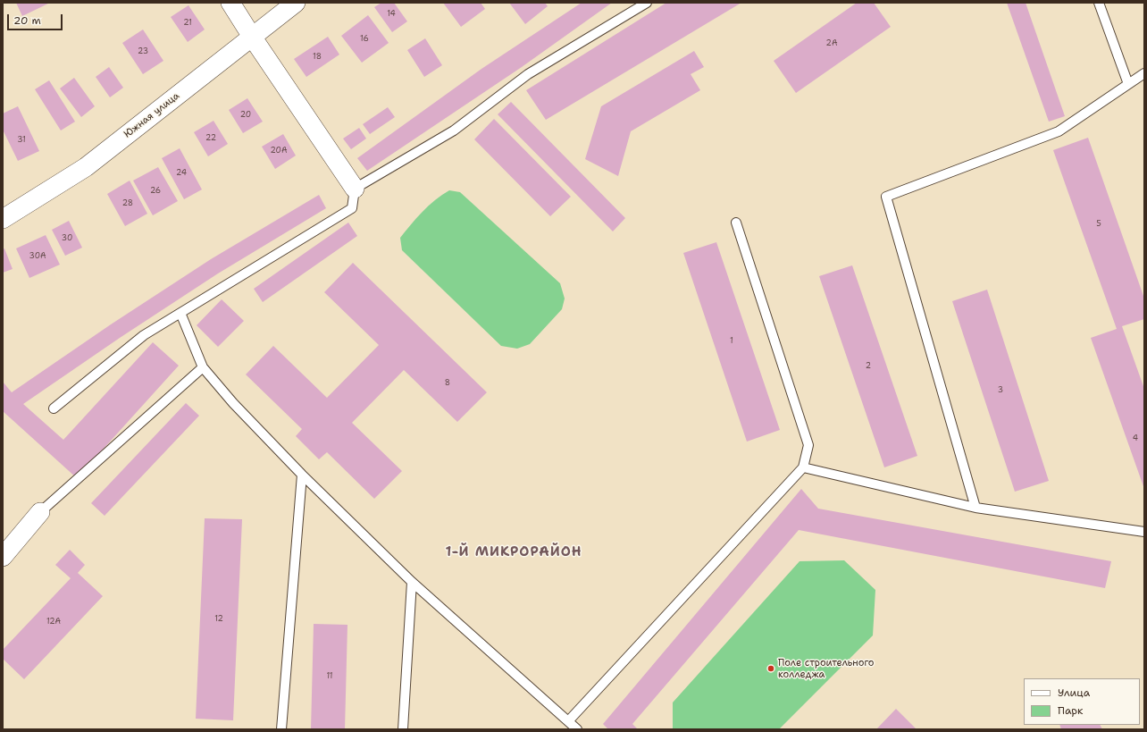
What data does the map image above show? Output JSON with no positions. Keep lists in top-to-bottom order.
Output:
{
  "streets": {
    "street": ["Южная улица"]
  },
  "districts": ["1-Й МИКРОРАЙОН"],
  "places": ["Поле строительного колледжа"],
  "house_numbers": [
    "14",
    "21",
    "16",
    "2А",
    "23",
    "18",
    "20",
    "22",
    "31",
    "20А",
    "24",
    "26",
    "28",
    "5",
    "30",
    "30А",
    "1",
    "2",
    "8",
    "3",
    "4",
    "12",
    "12А",
    "11"
  ],
  "legend": ["Улица", "Парк"],
  "scale_bar": "20 m"
}
